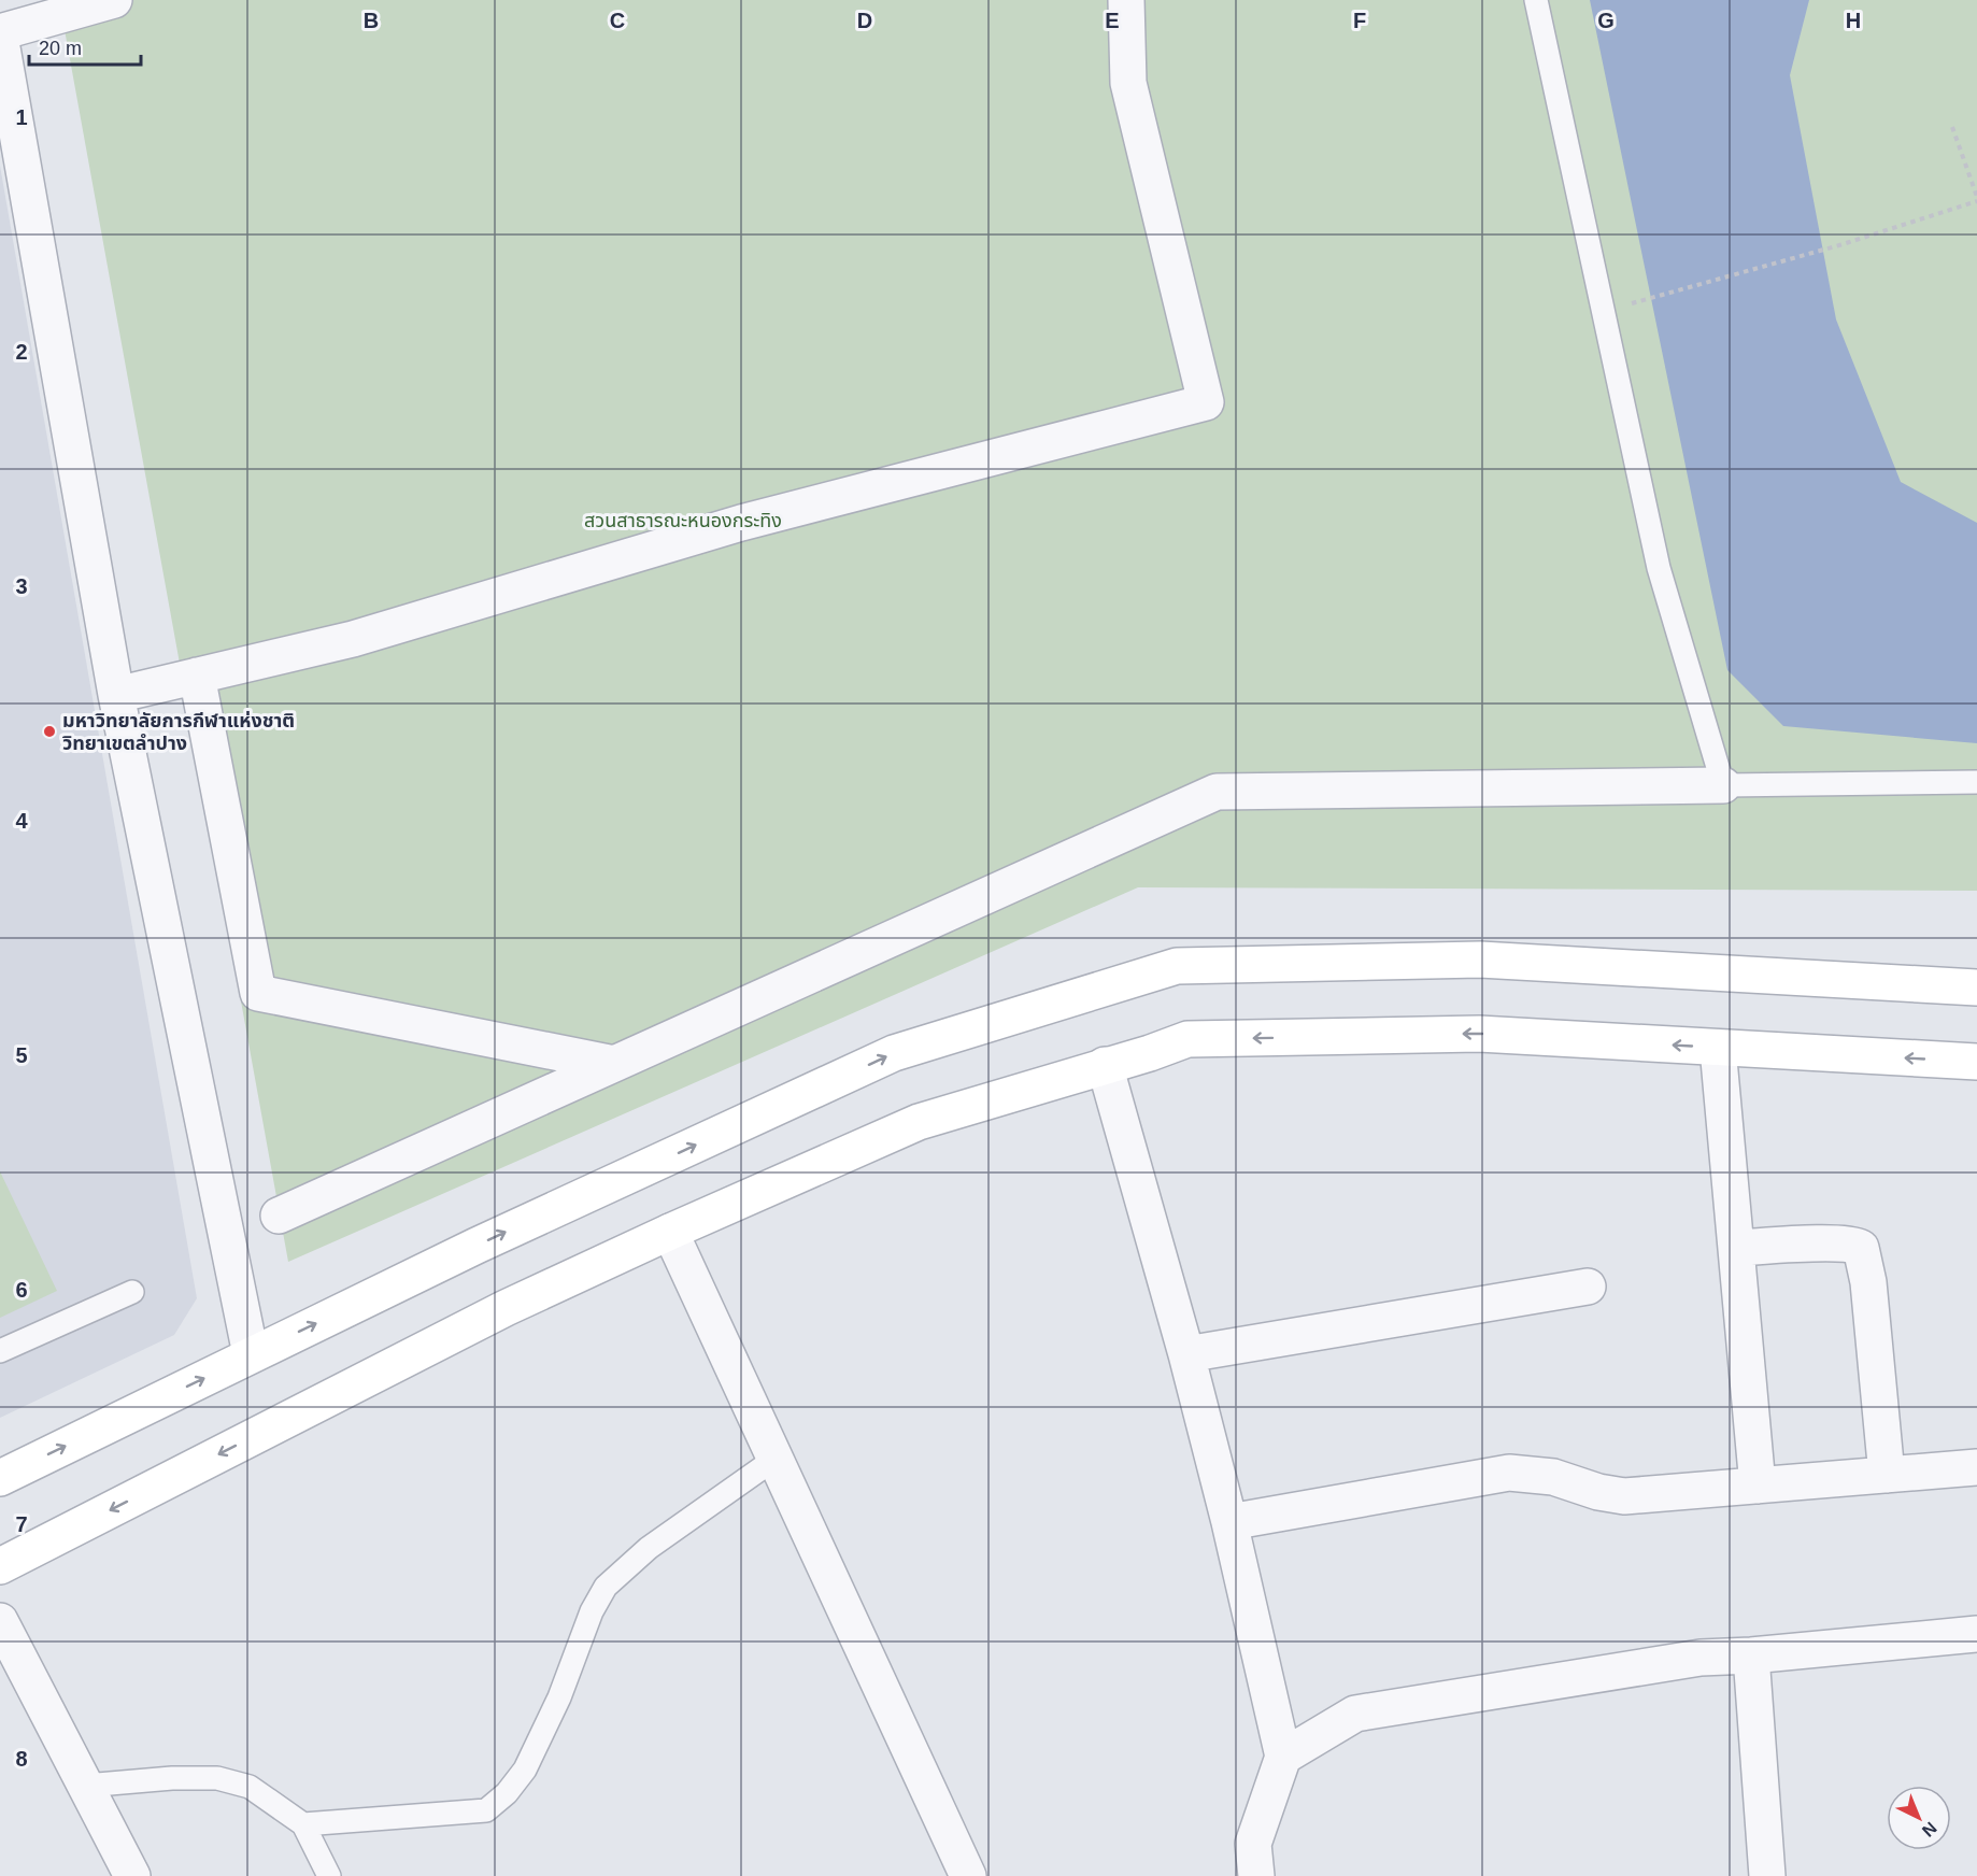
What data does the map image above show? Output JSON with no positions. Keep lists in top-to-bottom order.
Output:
{
  "parks": ["สวนสาธารณะหนองกระทิง"],
  "places": ["มหาวิทยาลัยการกีฬาแห่งชาติ วิทยาเขตลำปาง"],
  "scale_bar": "20 m",
  "north": "bottom right",
  "grid": {
    "columns": [
      "B",
      "C",
      "D",
      "E",
      "F",
      "G",
      "H"
    ],
    "rows": [
      "1",
      "2",
      "3",
      "4",
      "5",
      "6",
      "7",
      "8"
    ]
  }
}
